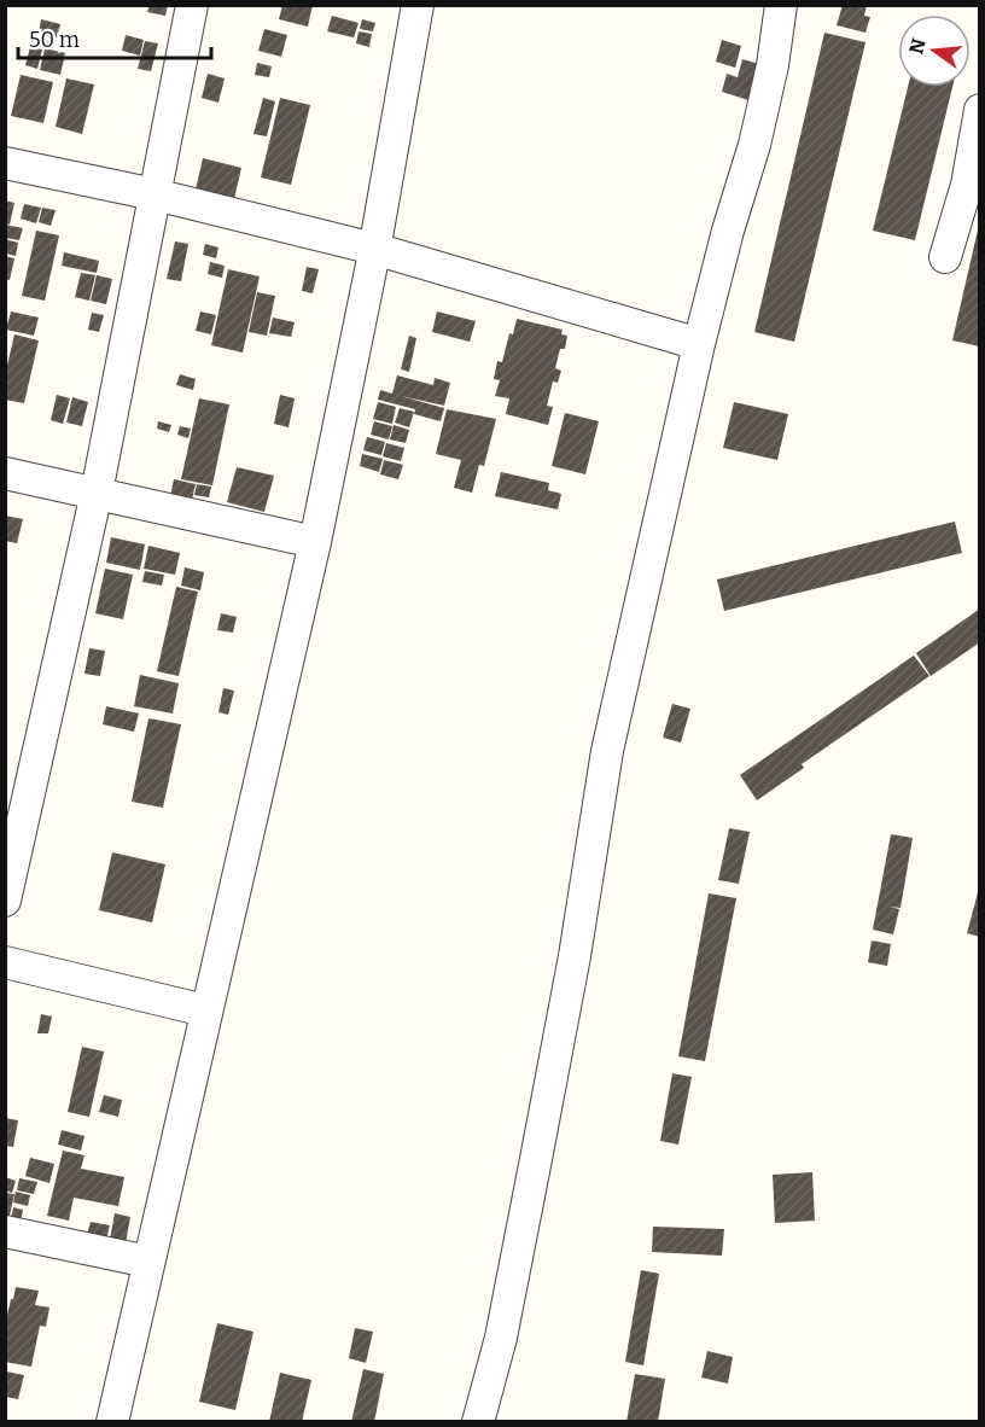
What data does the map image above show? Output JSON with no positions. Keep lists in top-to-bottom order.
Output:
{
  "scale_bar": "50 m",
  "north": "left"
}
